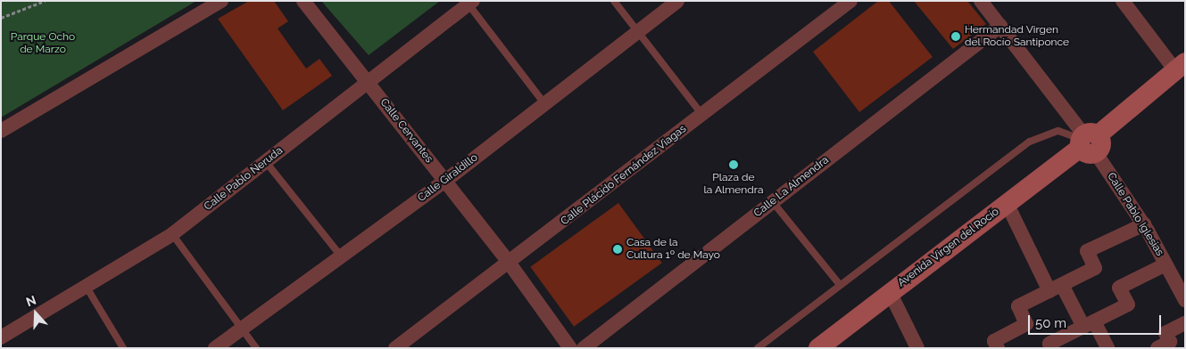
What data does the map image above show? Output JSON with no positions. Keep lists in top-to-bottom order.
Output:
{
  "streets": {
    "street": [
      "Calle Cervantes",
      "Calle Plácido Fernández Viagas",
      "Calle Giraldillo",
      "Calle Pablo Neruda",
      "Calle La Almendra",
      "Calle Pablo Iglesias",
      "Avenida Virgen del Rocío"
    ]
  },
  "crossings": [
    ["Calle Cervantes", "Calle Plácido Fernández Viagas"],
    ["Calle Cervantes", "Calle Giraldillo"],
    ["Calle Cervantes", "Calle Pablo Neruda"],
    ["Calle La Almendra", "Calle Pablo Iglesias"],
    ["Calle Pablo Iglesias", "Avenida Virgen del Rocío"]
  ],
  "parks": ["Parque Ocho de Marzo"],
  "places": ["Hermandad Virgen del Rocío Santiponce", "Plaza de la Almendra", "Casa de la Cultura 1º de Mayo"],
  "scale_bar": "50 m",
  "north": "top"
}
